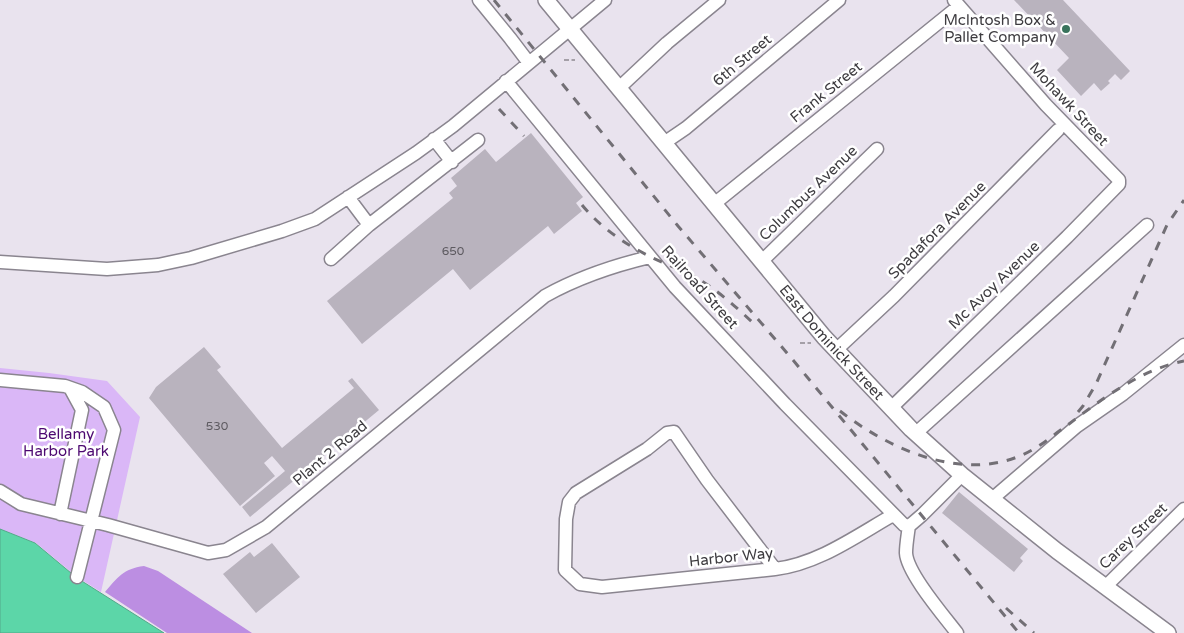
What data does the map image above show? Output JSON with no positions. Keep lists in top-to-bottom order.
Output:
{
  "streets": {
    "main road": ["East Dominick Street"],
    "street": [
      "6th Street",
      "Frank Street",
      "Mohawk Street",
      "Columbus Avenue",
      "Spadafora Avenue",
      "Mc Avoy Avenue",
      "Railroad Street",
      "Plant 2 Road",
      "Carey Street",
      "Harbor Way"
    ]
  },
  "crossings": [
    ["6th Street", "East Dominick Street"],
    ["Frank Street", "Mohawk Street"],
    ["Frank Street", "East Dominick Street"],
    ["Mohawk Street", "Mc Avoy Avenue"],
    ["Columbus Avenue", "East Dominick Street"],
    ["Spadafora Avenue", "East Dominick Street"],
    ["Mc Avoy Avenue", "East Dominick Street"],
    ["Railroad Street", "Plant 2 Road"],
    ["Railroad Street", "Harbor Way"],
    ["East Dominick Street", "Carey Street"]
  ],
  "parks": ["Bellamy Harbor Park"],
  "places": ["McIntosh Box & Pallet Company"],
  "house_numbers": ["650", "530"]
}
